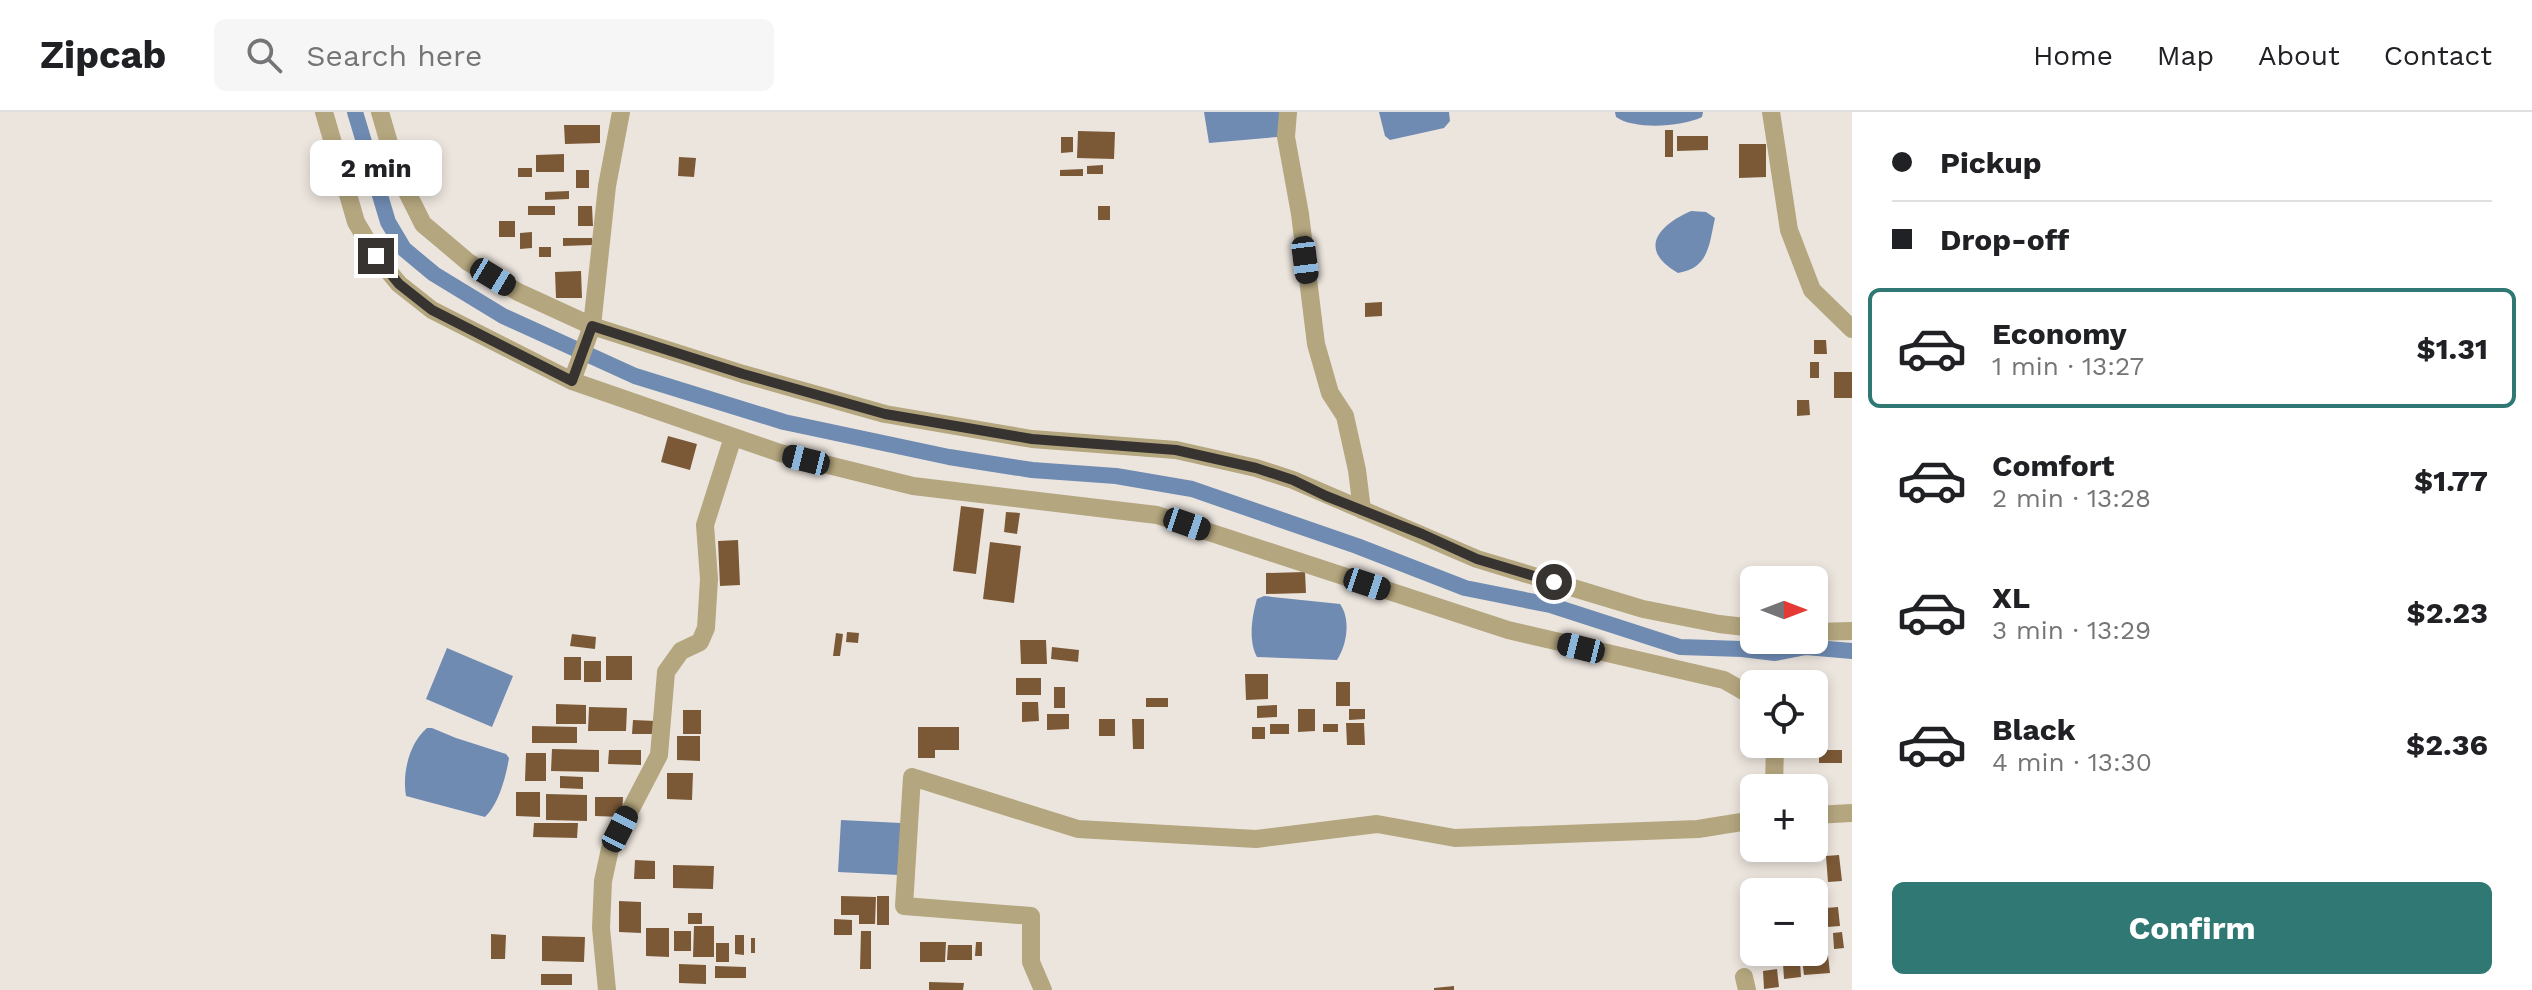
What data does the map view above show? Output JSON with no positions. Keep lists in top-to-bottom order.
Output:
{
  "north": "right",
  "page": {
    "header": "Zipcab",
    "search": "Search here",
    "nav": [
      "Home",
      "Map",
      "About",
      "Contact"
    ],
    "banner": ["Pickup", "Drop-off"],
    "bubble": "2 min",
    "list": [
      {
        "name": "Economy",
        "note": "1 min · 13:27",
        "value": "$1.31"
      },
      {
        "name": "Comfort",
        "note": "2 min · 13:28",
        "value": "$1.77"
      },
      {
        "name": "XL",
        "note": "3 min · 13:29",
        "value": "$2.23"
      },
      {
        "name": "Black",
        "note": "4 min · 13:30",
        "value": "$2.36"
      }
    ],
    "map_buttons": ["+", "−"],
    "buttons": "Confirm"
  }
}
